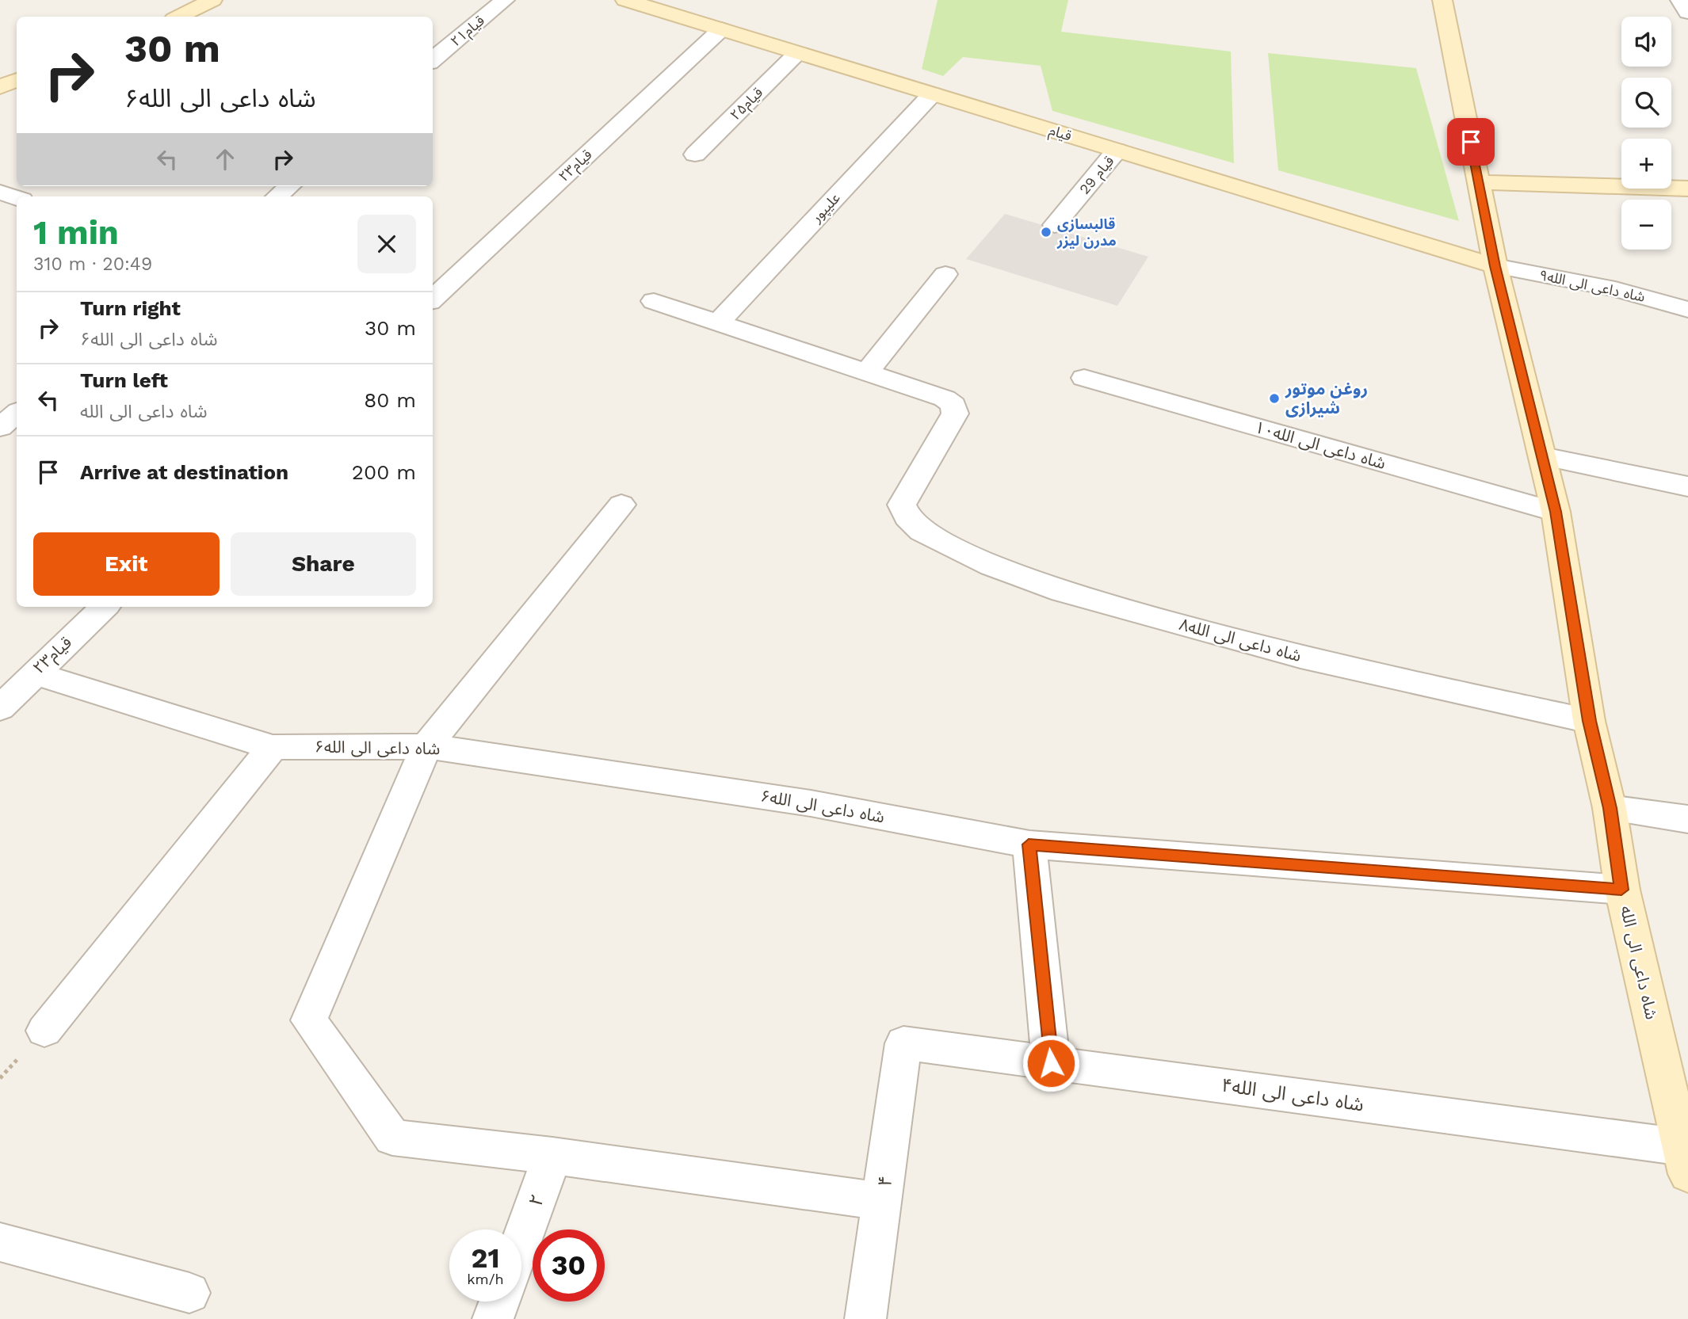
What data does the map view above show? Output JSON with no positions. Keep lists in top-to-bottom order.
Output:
{
  "streets": {
    "street": [
      "قیام۲۱",
      "قیام۲۵",
      "قیام",
      "قیام۲۳",
      "قیام 29",
      "علیپور",
      "شاه داعی الی الله۹",
      "شاه داعی الی الله۱۰",
      "شاه داعی الی الله۸",
      "شاه داعی الی الله۶",
      "شاه داعی الی الله",
      "شاه داعی الی الله۴",
      "۴",
      "۲"
    ]
  },
  "crossings": [
    ["قیام۲۵", "قیام"],
    ["قیام", "قیام۲۳"],
    ["قیام", "قیام 29"],
    ["قیام", "علیپور"],
    ["قیام", "شاه داعی الی الله۹"],
    ["قیام", "شاه داعی الی الله"],
    ["قیام۲۳", "شاه داعی الی الله۶"],
    ["شاه داعی الی الله۹", "شاه داعی الی الله"],
    ["شاه داعی الی الله۱۰", "شاه داعی الی الله"],
    ["شاه داعی الی الله۸", "شاه داعی الی الله"],
    ["شاه داعی الی الله۶", "شاه داعی الی الله"],
    ["شاه داعی الی الله", "شاه داعی الی الله۴"],
    ["شاه داعی الی الله۴", "۴"]
  ],
  "places": ["قالبسازی مدرن لیزر", "روغن موتور شیرازی"],
  "page": {
    "map_buttons": ["+", "−"],
    "turn": ["30 m", "شاه داعی الی الله۶"],
    "heading": ["1 min", "310 m · 20:49"],
    "list": [
      {
        "name": "Turn right",
        "note": "شاه داعی الی الله۶",
        "value": "30 m"
      },
      {
        "name": "Turn left",
        "note": "شاه داعی الی الله",
        "value": "80 m"
      },
      {
        "name": "Arrive at destination",
        "value": "200 m"
      }
    ],
    "buttons": ["Exit", "Share"],
    "speed": "21 km/h",
    "limit": "30"
  }
}
